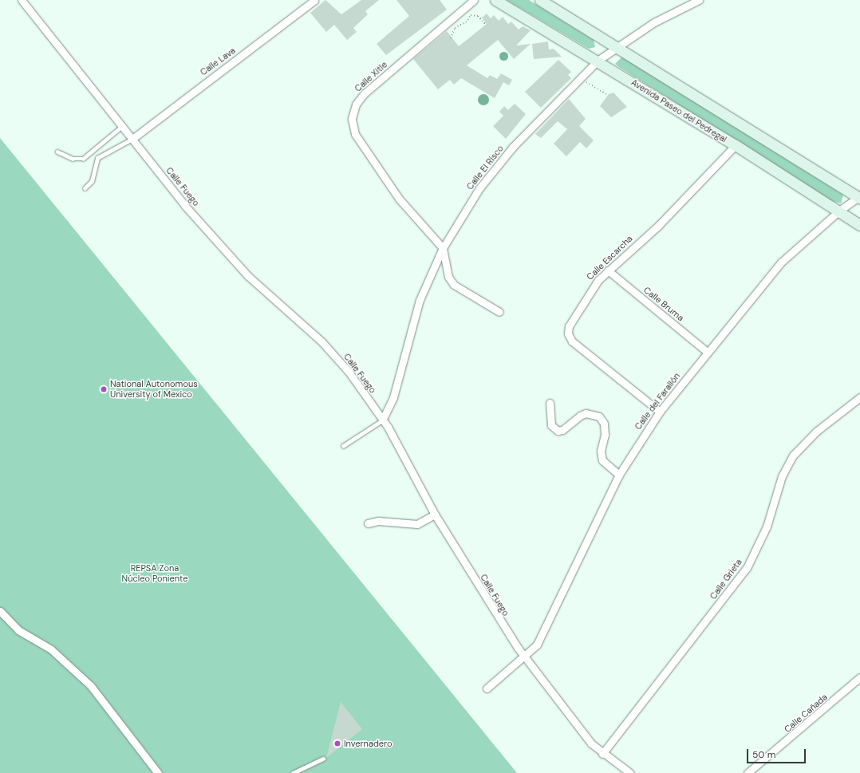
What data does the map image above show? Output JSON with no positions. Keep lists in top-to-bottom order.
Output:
{
  "streets": {
    "main road": ["Avenida Paseo del Pedregal"],
    "street": [
      "Calle Lava",
      "Calle Xitle",
      "Calle El Risco",
      "Calle Fuego",
      "Calle Escarcha",
      "Calle Bruma",
      "Calle del Farallón",
      "Calle Grieta",
      "Calle Cañada"
    ]
  },
  "crossings": [
    ["Calle Lava", "Calle Fuego"],
    ["Calle Xitle", "Calle El Risco"],
    ["Avenida Paseo del Pedregal", "Calle El Risco"],
    ["Avenida Paseo del Pedregal", "Calle Escarcha"],
    ["Avenida Paseo del Pedregal", "Calle del Farallón"],
    ["Calle El Risco", "Calle Fuego"],
    ["Calle Fuego", "Calle del Farallón"],
    ["Calle Fuego", "Calle Grieta"],
    ["Calle Escarcha", "Calle Bruma"],
    ["Calle Escarcha", "Calle del Farallón"],
    ["Calle Bruma", "Calle del Farallón"]
  ],
  "parks": ["REPSA Zona Núcleo Poniente"],
  "places": ["National Autonomous University of Mexico", "Invernadero"],
  "scale_bar": "50 m"
}
